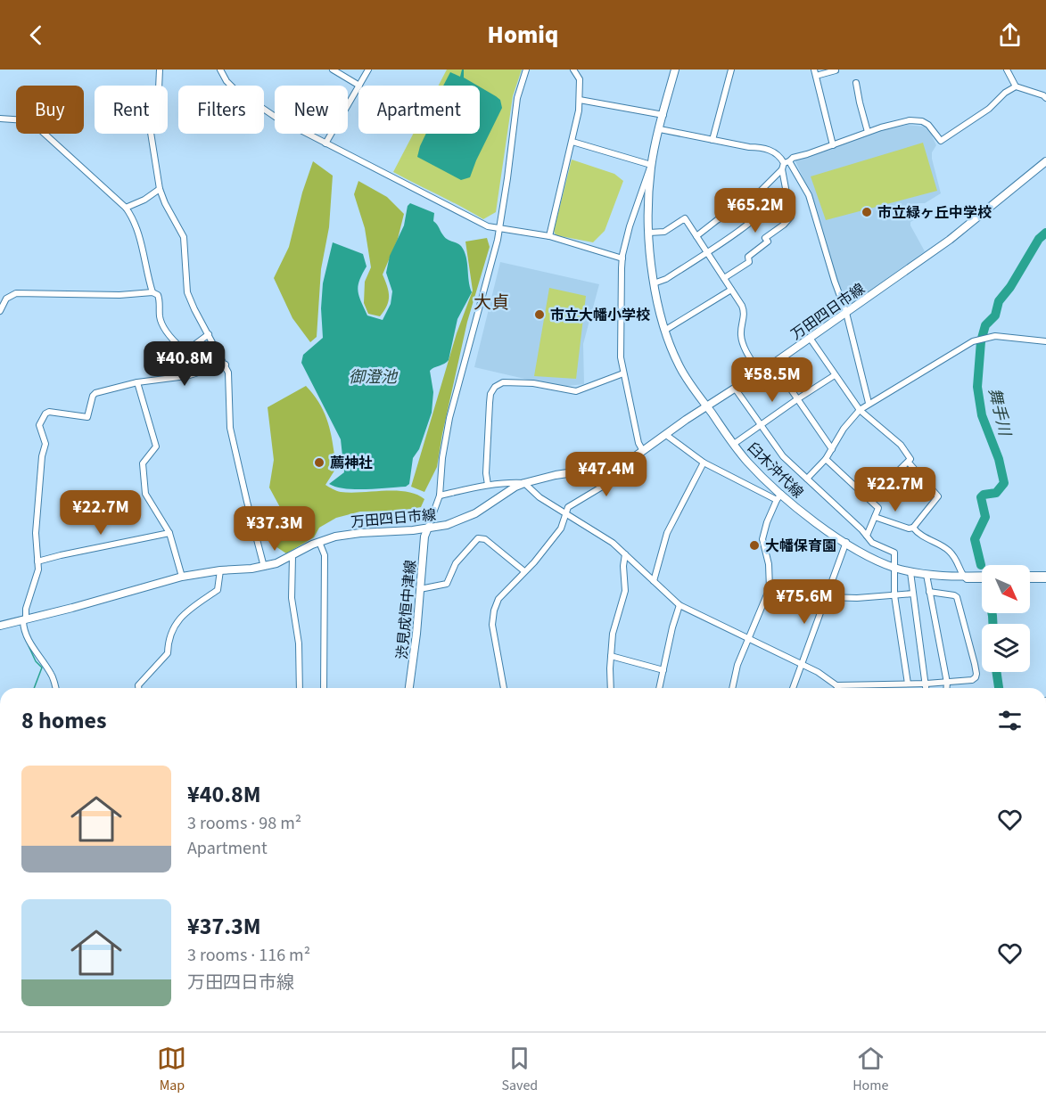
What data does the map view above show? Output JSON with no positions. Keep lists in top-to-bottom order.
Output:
{
  "streets": {
    "main road": ["万田四日市線", "臼木沖代線", "渋見成恒中津線"]
  },
  "crossings": [
    ["万田四日市線", "臼木沖代線"],
    ["万田四日市線", "渋見成恒中津線"]
  ],
  "districts": ["大貞"],
  "water": ["御澄池", "舞手川"],
  "places": [
    "市立緑ヶ丘中学校",
    "市立大幡小学校",
    "薦神社",
    "大幡保育園"
  ],
  "north": "bottom right",
  "page": {
    "header": "Homiq",
    "chip": [
      "Buy",
      "Rent",
      "Filters",
      "New",
      "Apartment"
    ],
    "price": [
      "¥65.2M",
      "¥40.8M",
      "¥58.5M",
      "¥47.4M",
      "¥22.7M",
      "¥22.7M",
      "¥37.3M",
      "¥75.6M"
    ],
    "heading": "8 homes",
    "list": [
      {
        "name": "¥40.8M",
        "note": "3 rooms · 98 m² · Apartment"
      },
      {
        "name": "¥37.3M",
        "note": "3 rooms · 116 m² · 万田四日市線"
      }
    ],
    "tabs": ["Map", "Saved", "Home"]
  }
}
